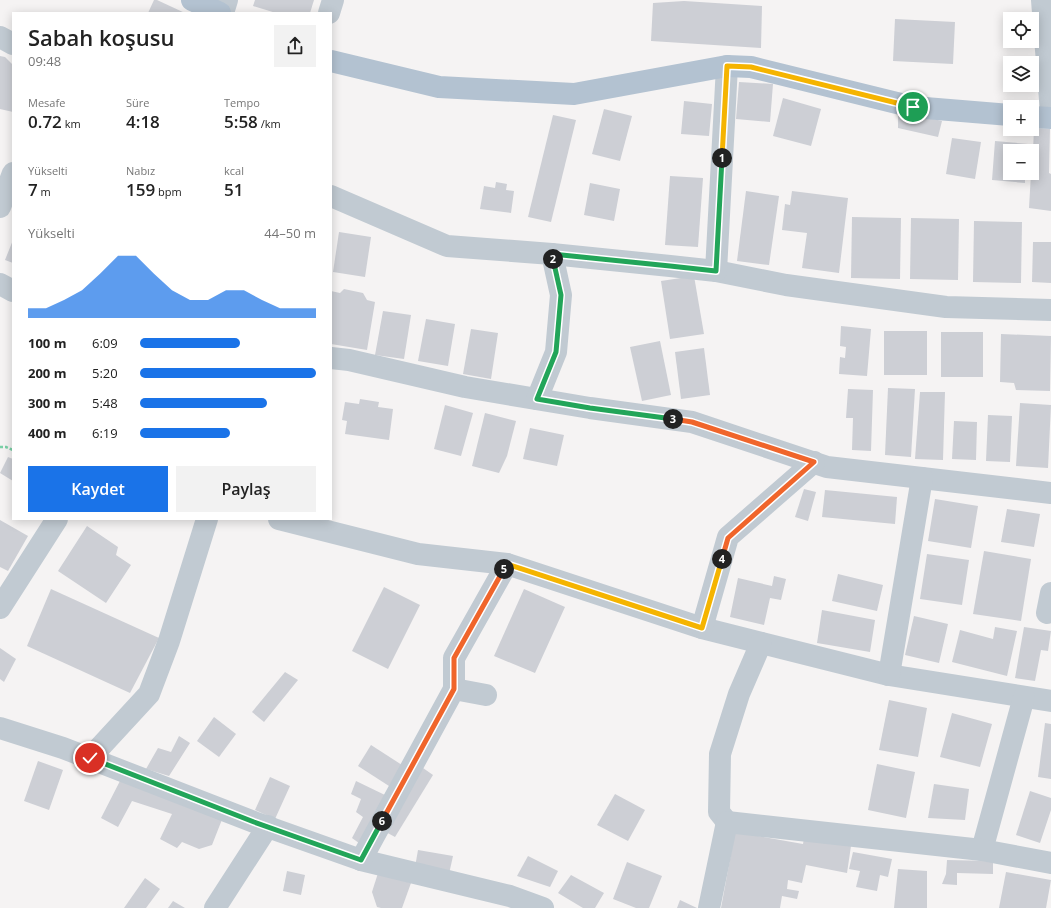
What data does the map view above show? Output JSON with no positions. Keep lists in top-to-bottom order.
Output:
{
  "page": {
    "map_buttons": ["+", "−"],
    "heading": ["Sabah koşusu", "09:48"],
    "stats": [
      ["Mesafe", "0.72 km"],
      ["Süre", "4:18"],
      ["Tempo", "5:58 /km"],
      ["Yükselti", "7 m"],
      ["Nabız", "159 bpm"],
      ["kcal", "51"]
    ],
    "pins": [
      "1",
      "2",
      "3",
      "4",
      "5",
      "6"
    ],
    "chart": ["Yükselti", "44–50 m"],
    "list": [
      {
        "name": "100 m",
        "note": "6:09"
      },
      {
        "name": "200 m",
        "note": "5:20"
      },
      {
        "name": "300 m",
        "note": "5:48"
      },
      {
        "name": "400 m",
        "note": "6:19"
      }
    ],
    "buttons": ["Kaydet", "Paylaş"]
  }
}
